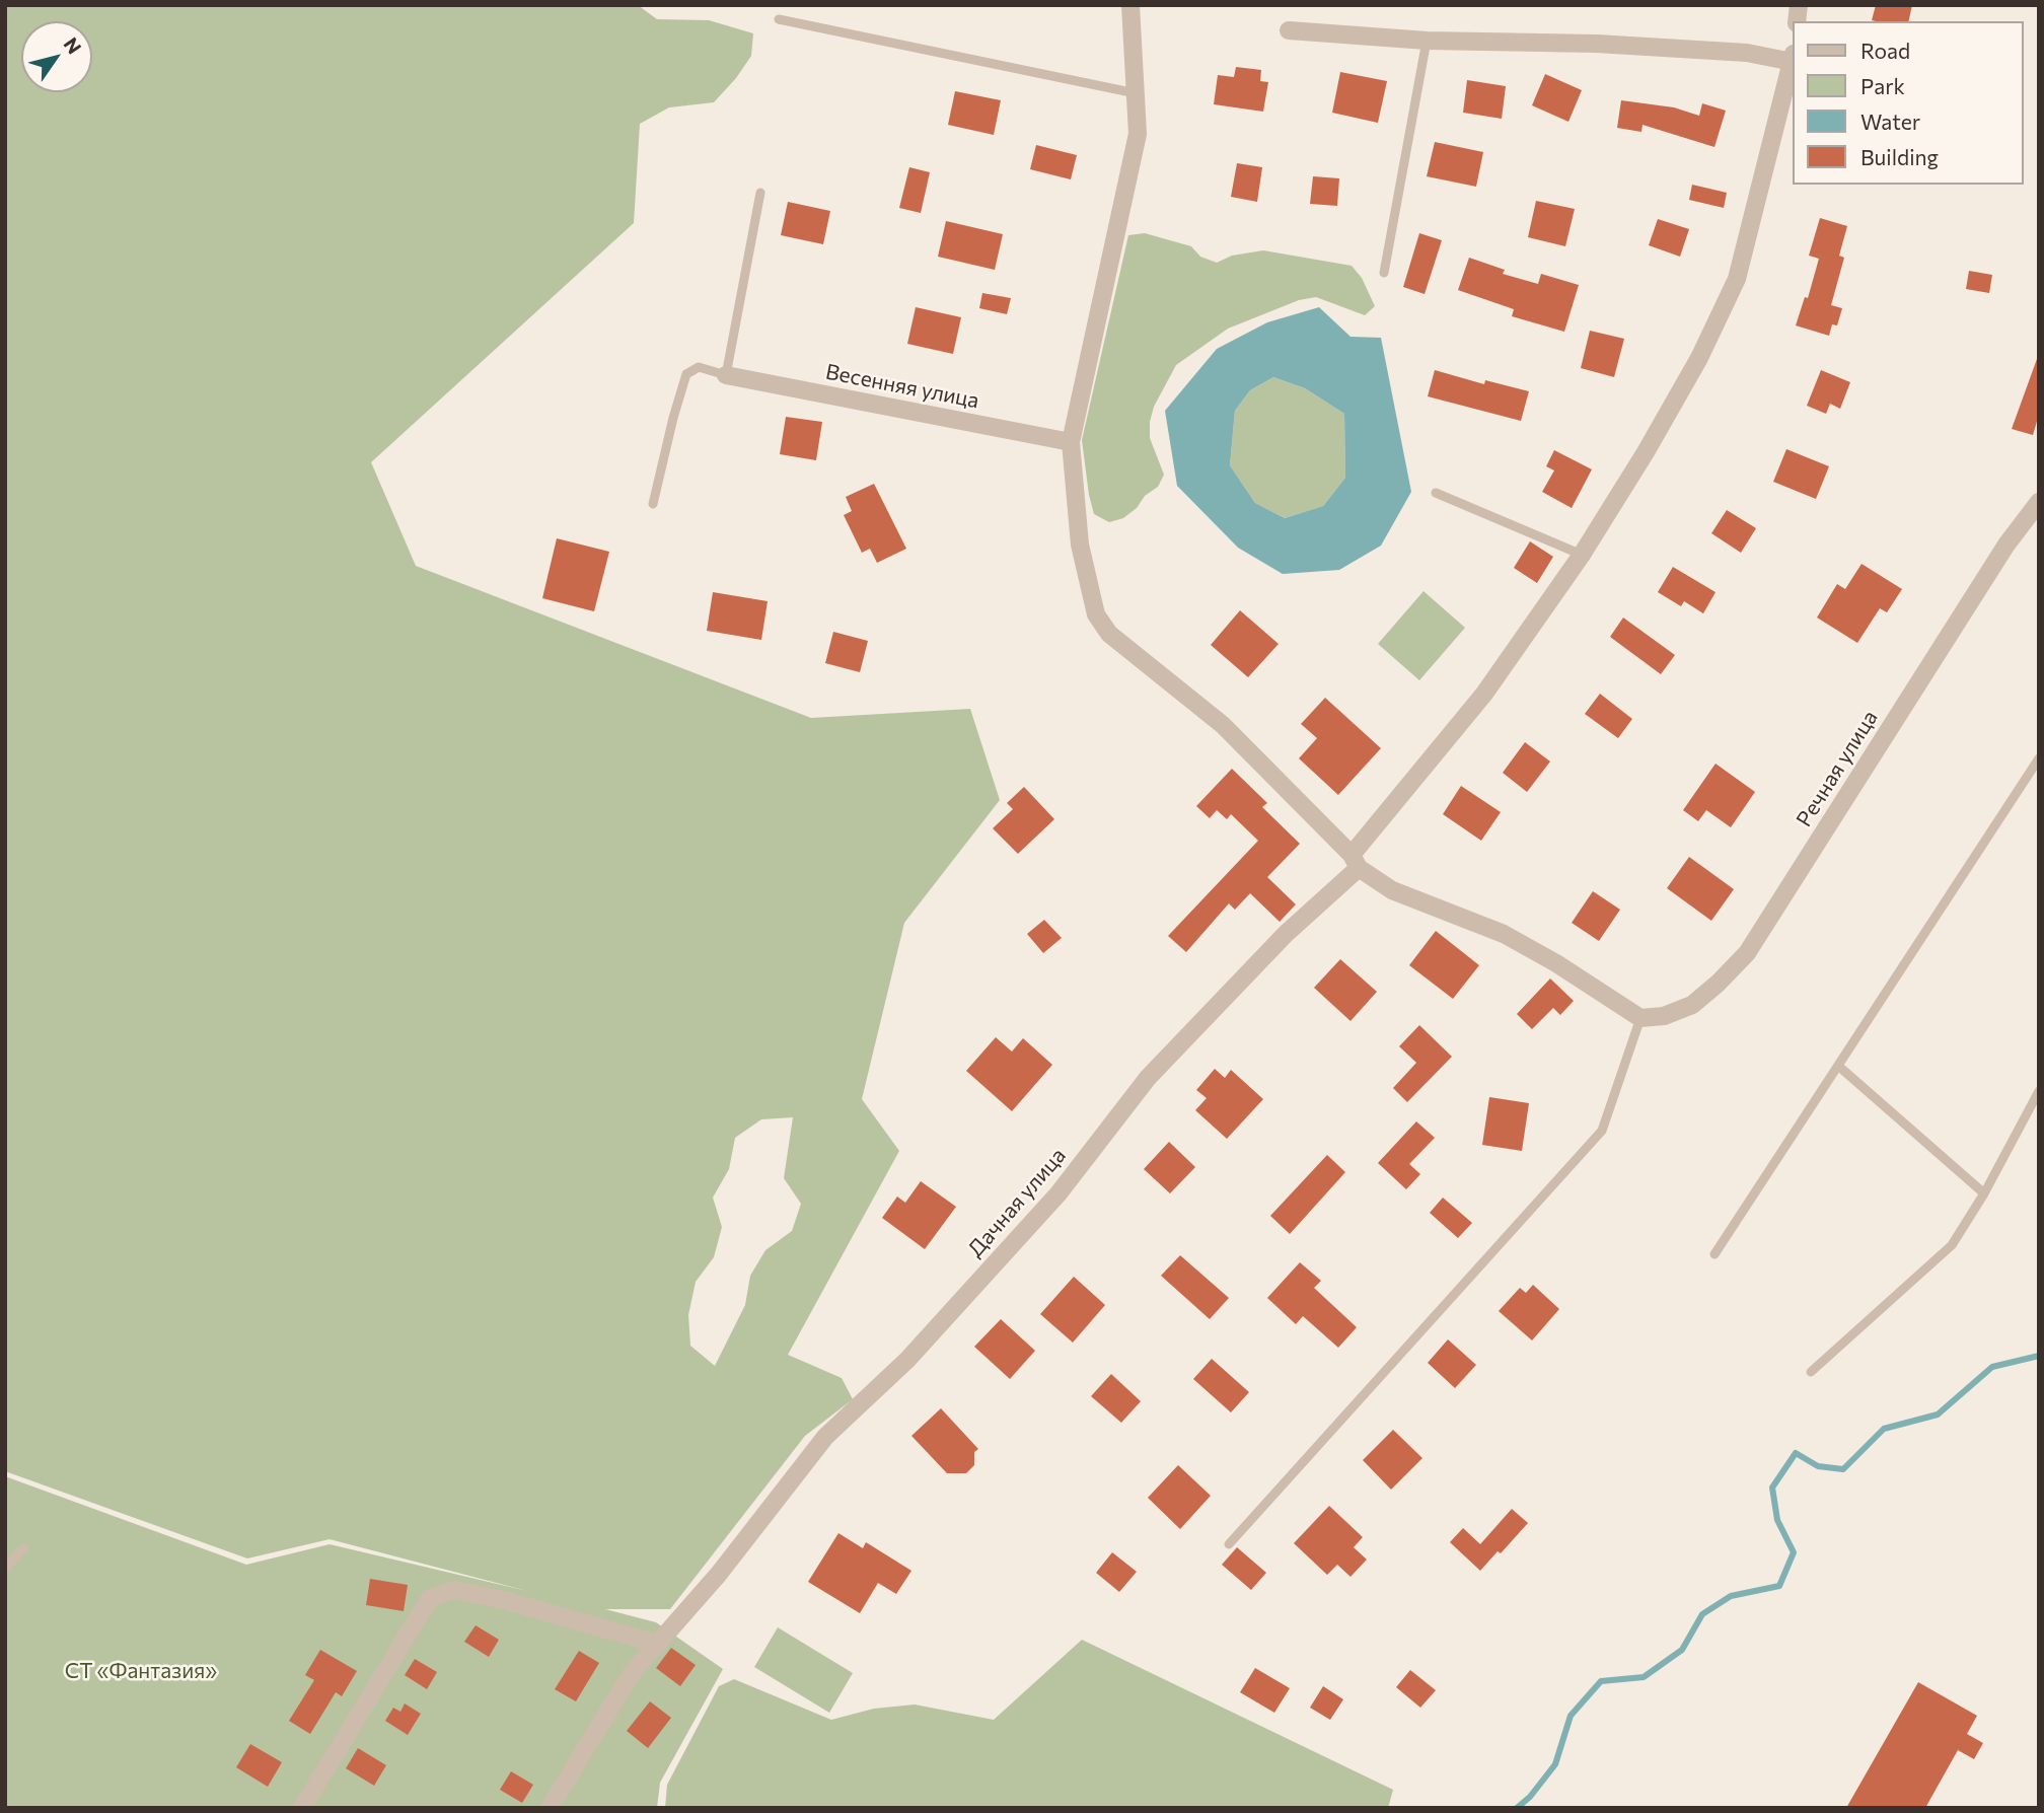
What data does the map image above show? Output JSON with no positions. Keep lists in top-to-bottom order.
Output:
{
  "streets": {
    "street": ["Весенняя улица", "Речная улица", "Дачная улица"]
  },
  "parks": ["СТ «Фантазия»"],
  "legend": [
    "Road",
    "Park",
    "Water",
    "Building"
  ],
  "north": "top right"
}
